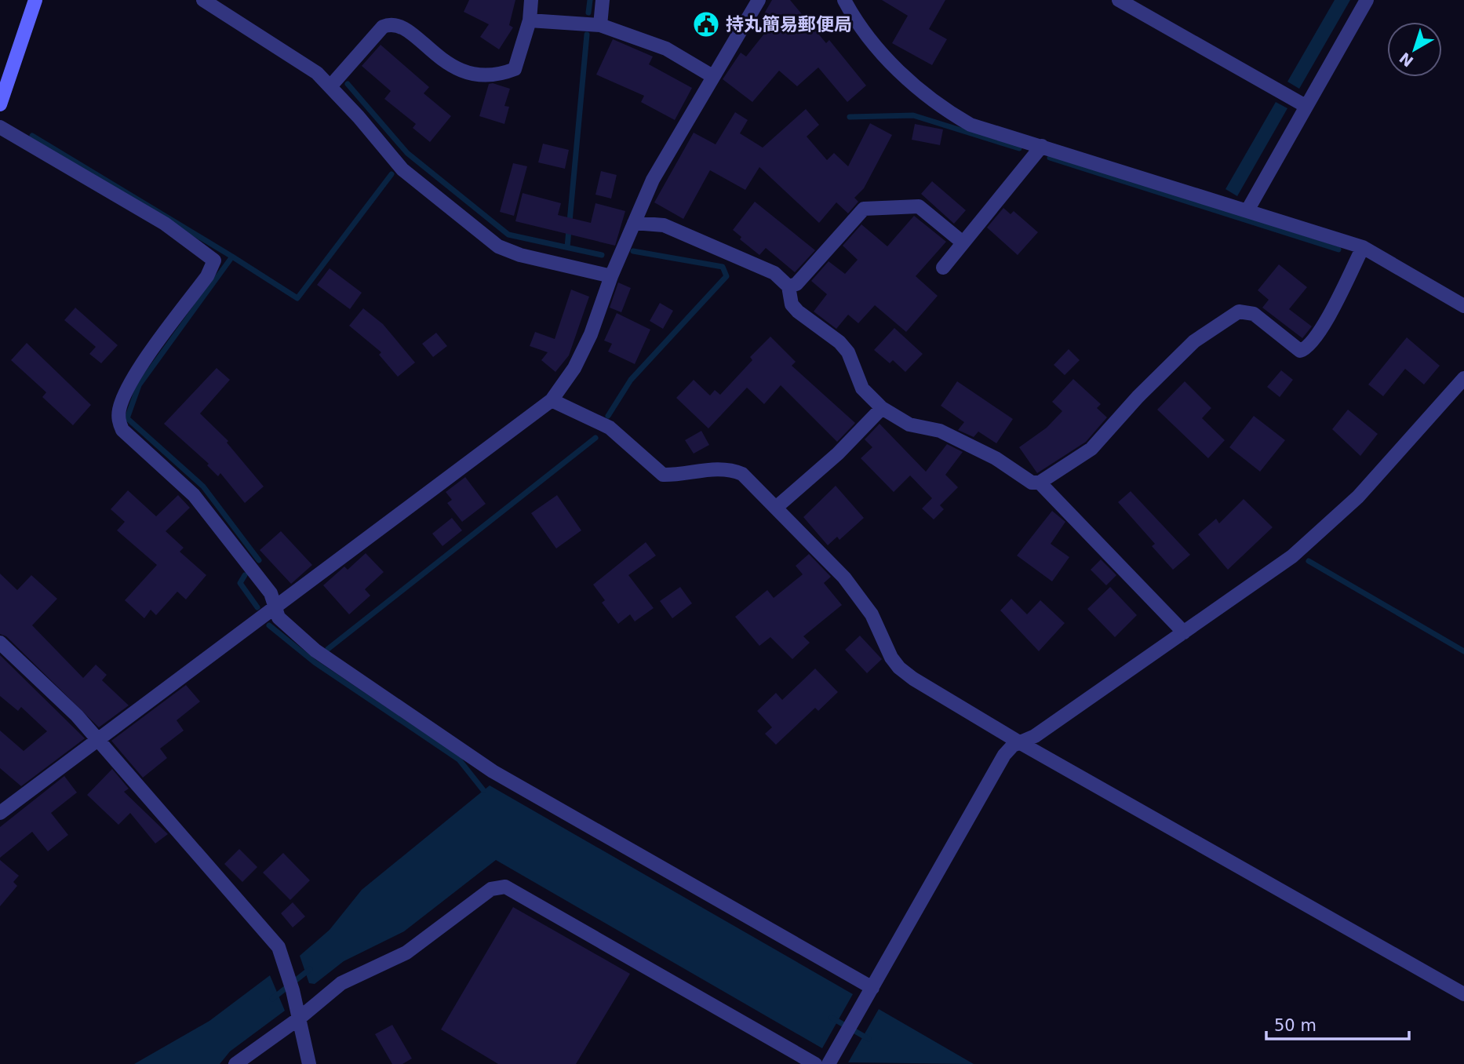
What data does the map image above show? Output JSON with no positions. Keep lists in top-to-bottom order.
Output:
{
  "places": {
    "public building": ["持丸簡易郵便局"]
  },
  "scale_bar": "50 m",
  "north": "bottom left"
}
